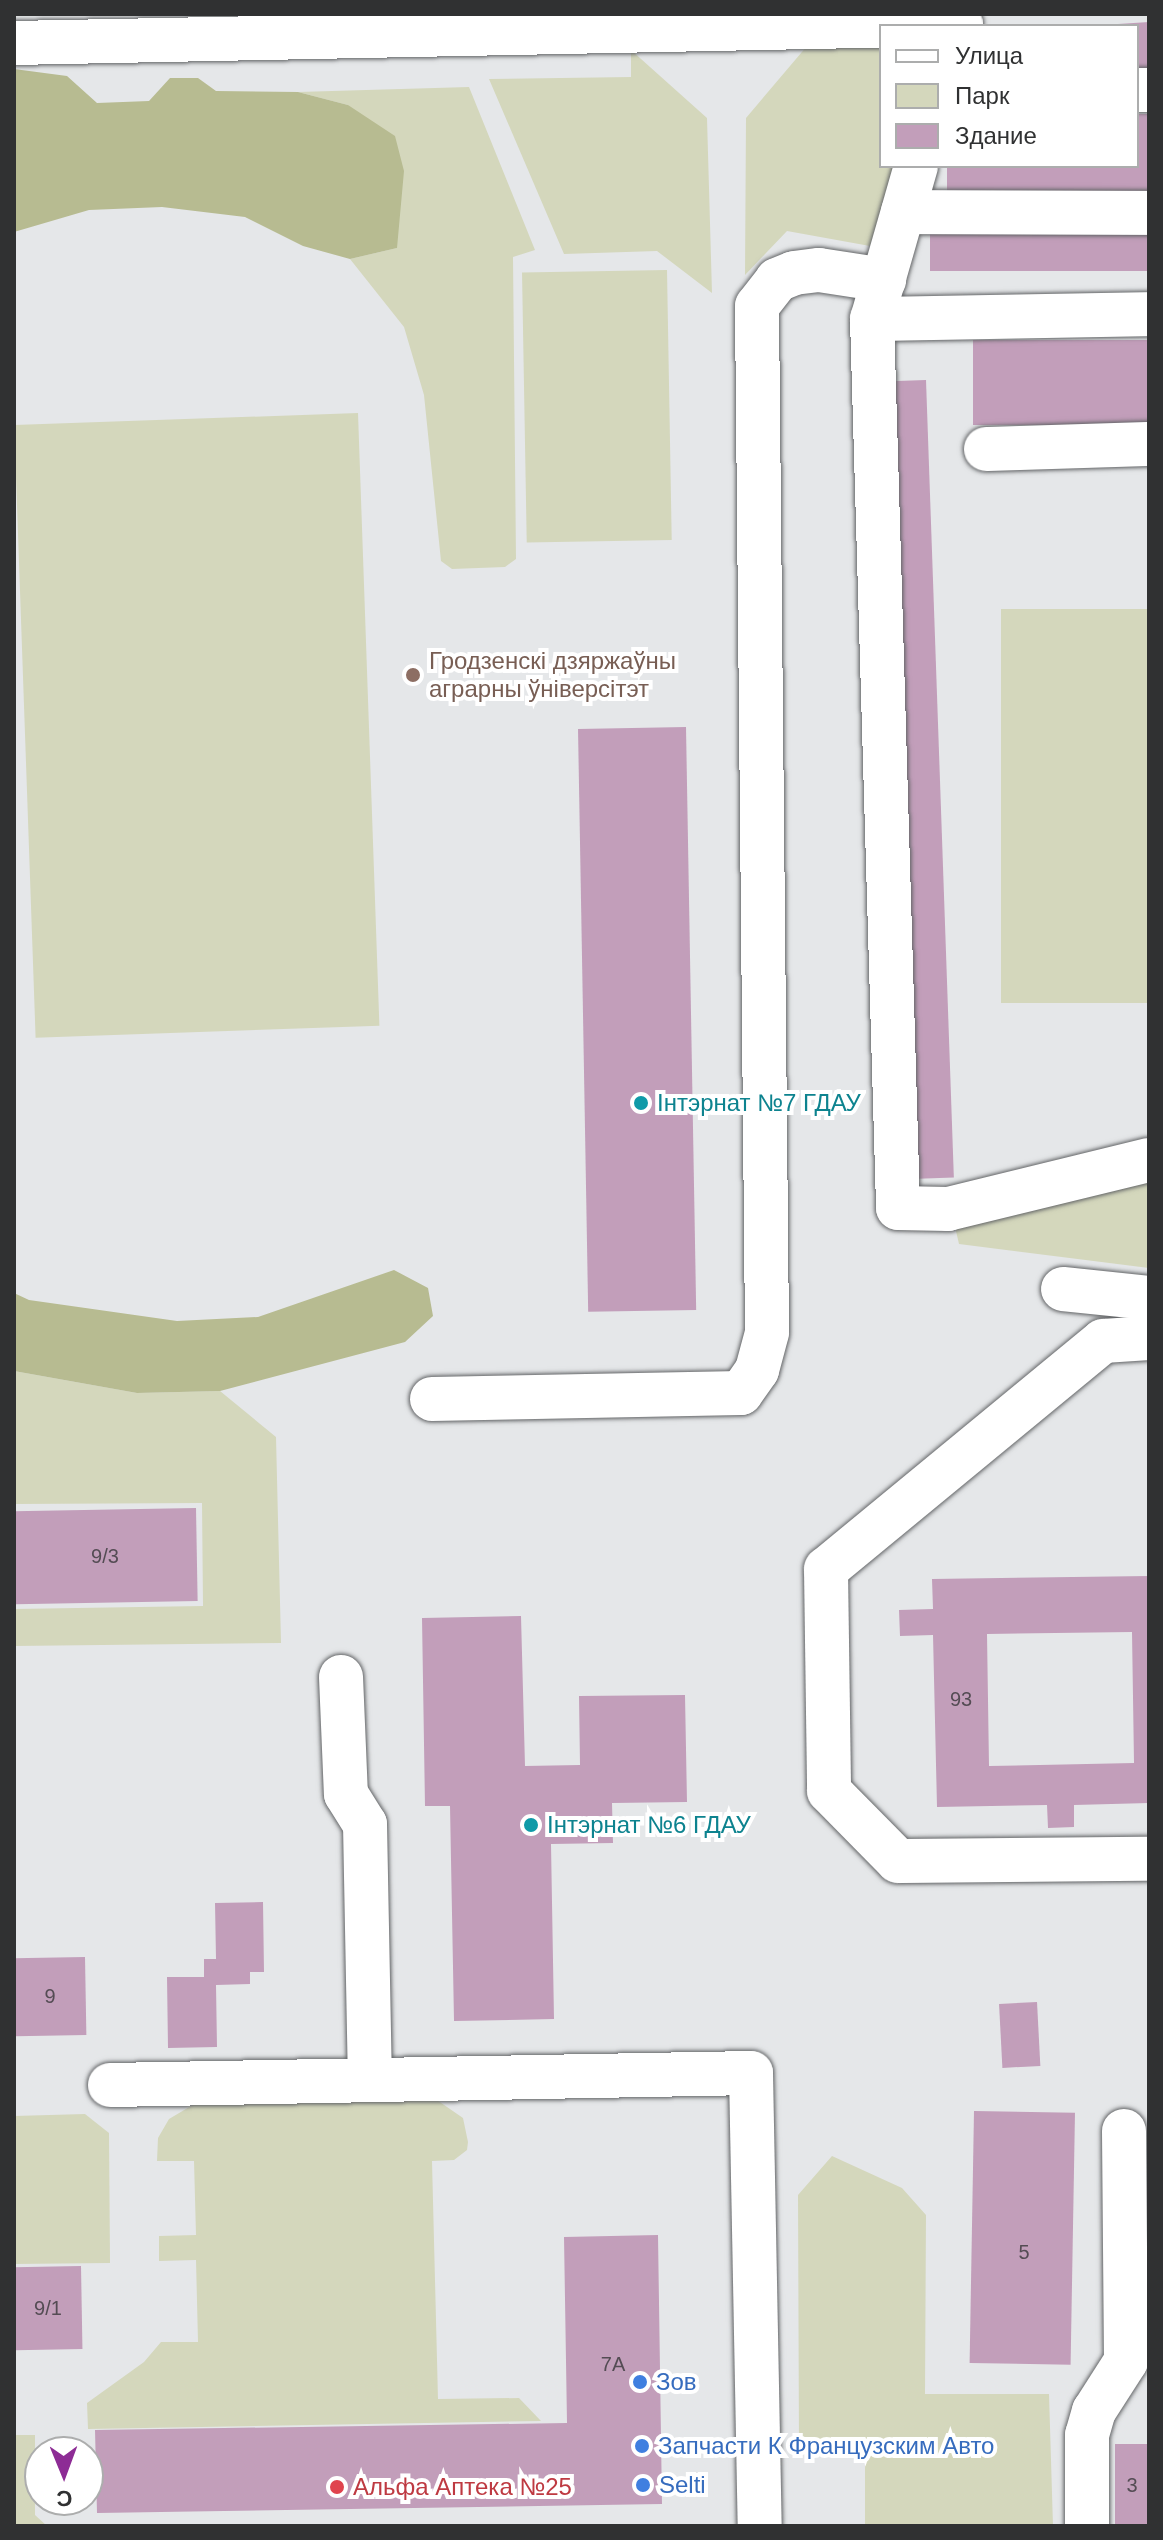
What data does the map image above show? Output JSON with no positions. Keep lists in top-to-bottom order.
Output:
{
  "places": [
    "Гродзенскі дзяржаўны аграрны ўніверсітэт",
    "Інтэрнат №7 ГДАУ",
    "Інтэрнат №6 ГДАУ",
    "Зов",
    "Запчасти К Французским Авто",
    "Selti",
    "Альфа Аптека №25"
  ],
  "house_numbers": [
    "9/3",
    "93",
    "9",
    "5",
    "9/1",
    "7А",
    "3"
  ],
  "legend": ["Улица", "Парк", "Здание"],
  "north": "bottom"
}
